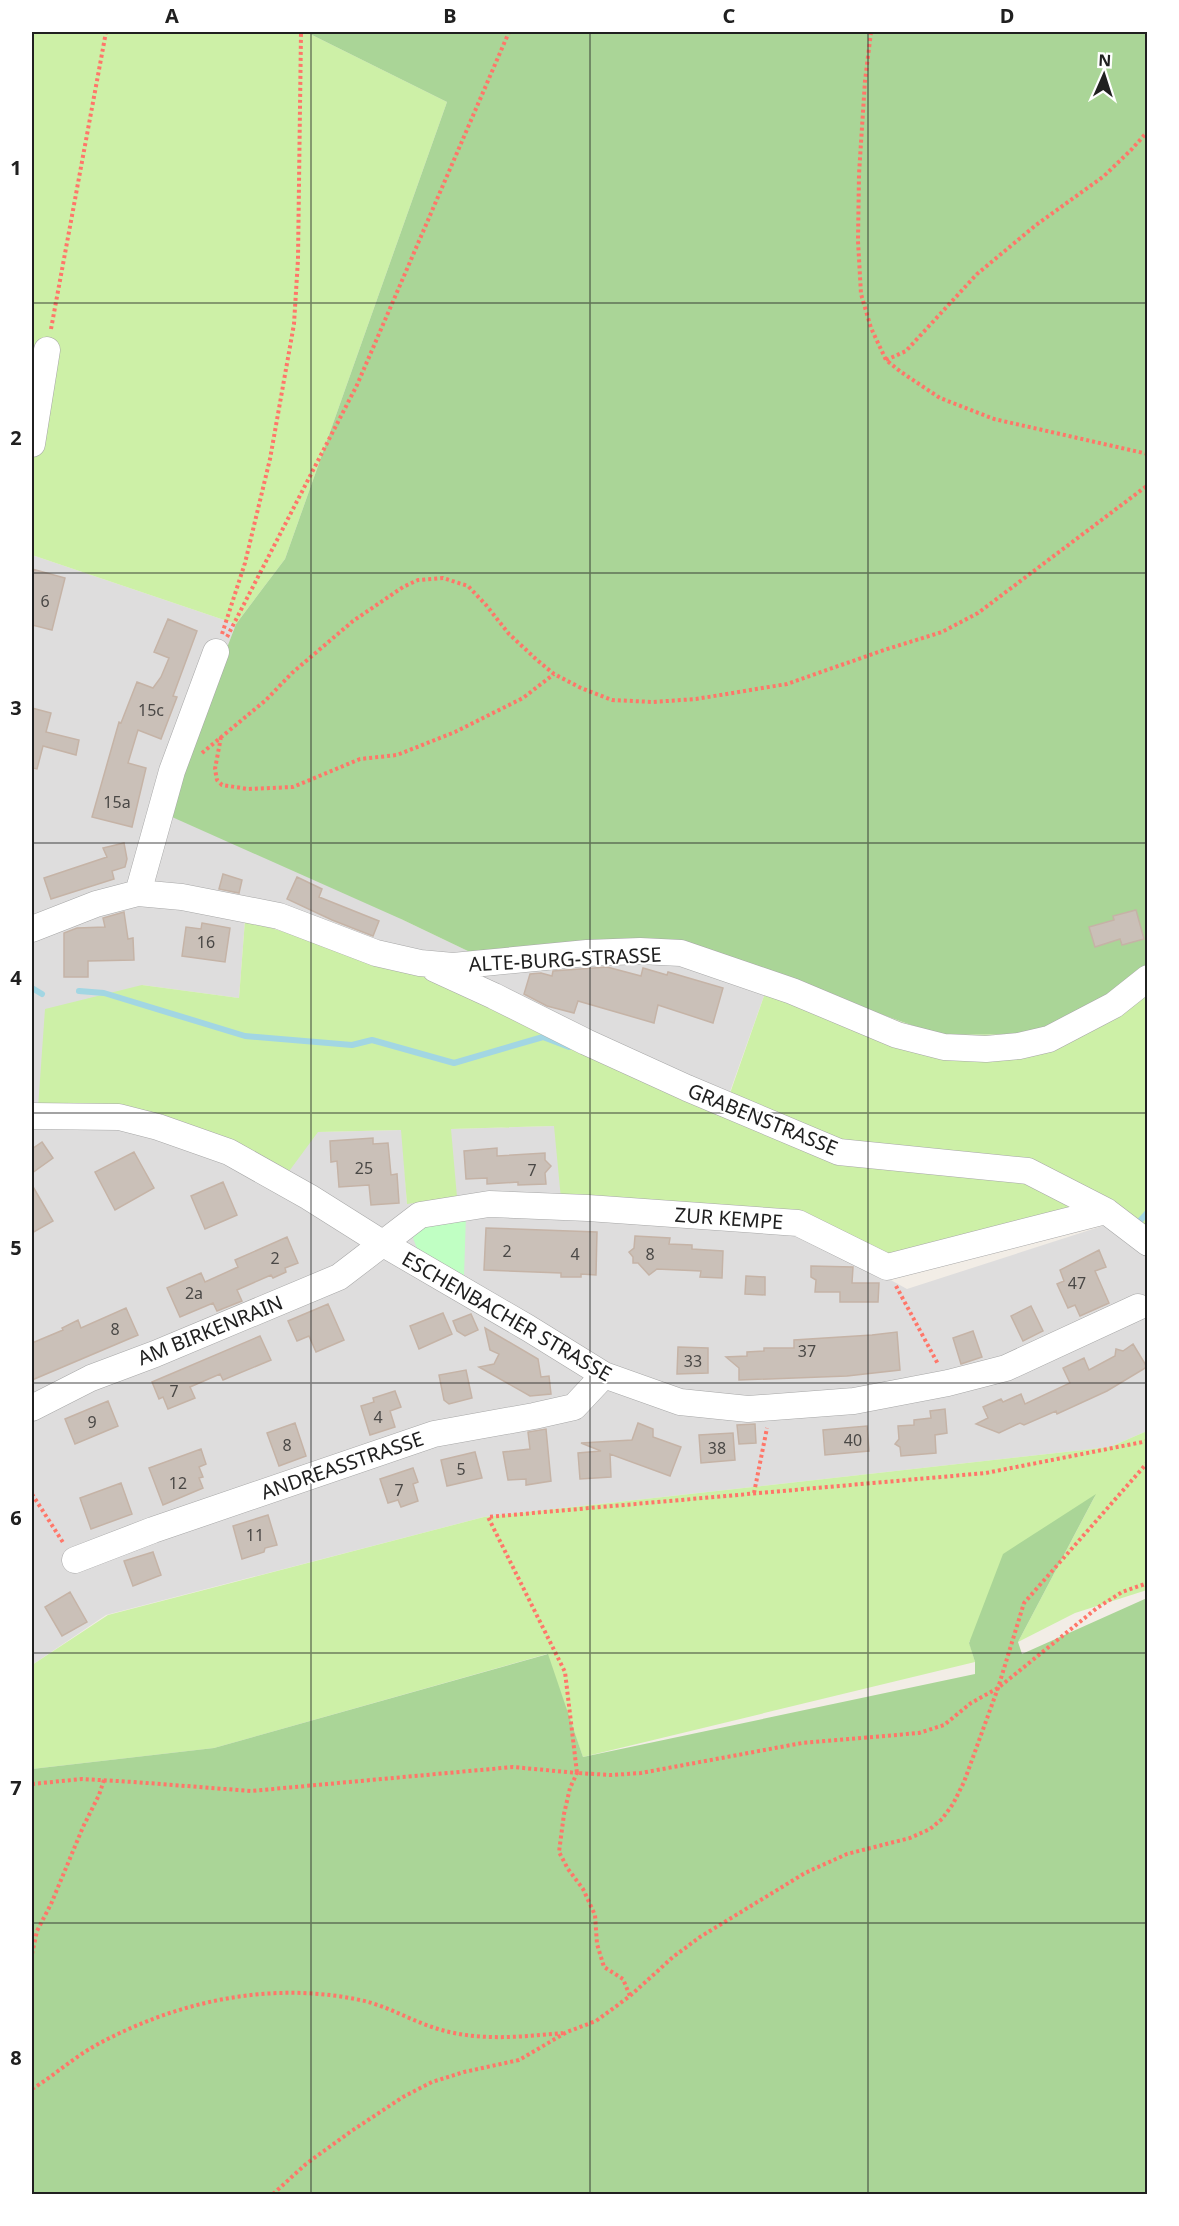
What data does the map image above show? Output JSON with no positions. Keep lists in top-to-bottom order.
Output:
{
  "streets": {
    "street": [
      "ALTE-BURG-STRASSE",
      "GRABENSTRASSE",
      "ZUR KEMPE",
      "ESCHENBACHER STRASSE",
      "AM BIRKENRAIN",
      "ANDREASSTRASSE"
    ]
  },
  "crossings": [
    ["ALTE-BURG-STRASSE", "GRABENSTRASSE"],
    ["ZUR KEMPE", "ESCHENBACHER STRASSE"],
    ["ZUR KEMPE", "AM BIRKENRAIN"],
    ["ESCHENBACHER STRASSE", "AM BIRKENRAIN"],
    ["ESCHENBACHER STRASSE", "ANDREASSTRASSE"]
  ],
  "house_numbers": [
    "6",
    "15c",
    "15a",
    "16",
    "25",
    "7",
    "2",
    "4",
    "8",
    "2",
    "47",
    "2a",
    "8",
    "37",
    "33",
    "7",
    "4",
    "9",
    "40",
    "8",
    "38",
    "5",
    "12",
    "7",
    "11"
  ],
  "north": "top",
  "grid": {
    "columns": [
      "A",
      "B",
      "C",
      "D"
    ],
    "rows": [
      "1",
      "2",
      "3",
      "4",
      "5",
      "6",
      "7",
      "8"
    ]
  }
}
